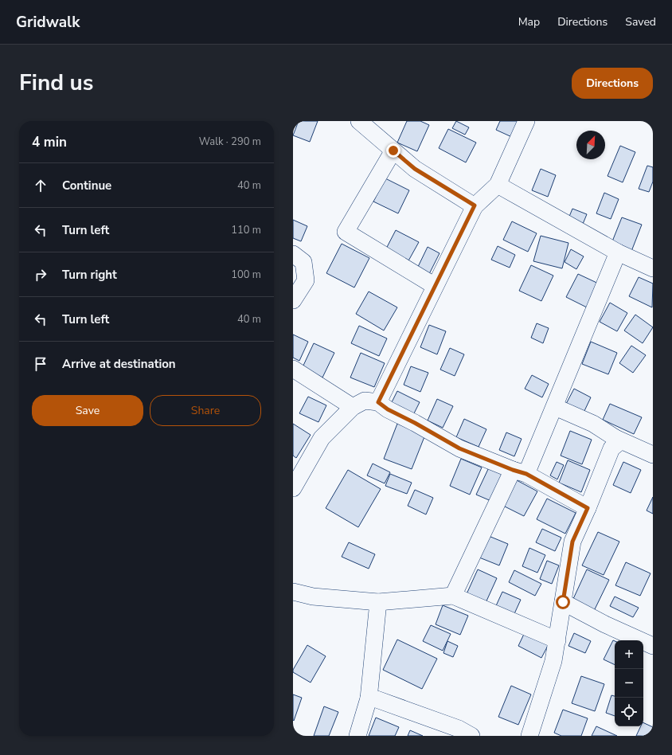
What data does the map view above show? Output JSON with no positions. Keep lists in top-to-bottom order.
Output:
{
  "north": "top right",
  "page": {
    "header": "Gridwalk",
    "nav": ["Map", "Directions", "Saved"],
    "title": "Find us",
    "buttons": [
      "Directions",
      ["Save", "Share"]
    ],
    "heading": ["4 min", "Walk · 290 m"],
    "list": [
      ["Continue", "40 m"],
      ["Turn left", "110 m"],
      ["Turn right", "100 m"],
      ["Turn left", "40 m"],
      "Arrive at destination"
    ],
    "map_buttons": ["+", "−"]
  }
}
